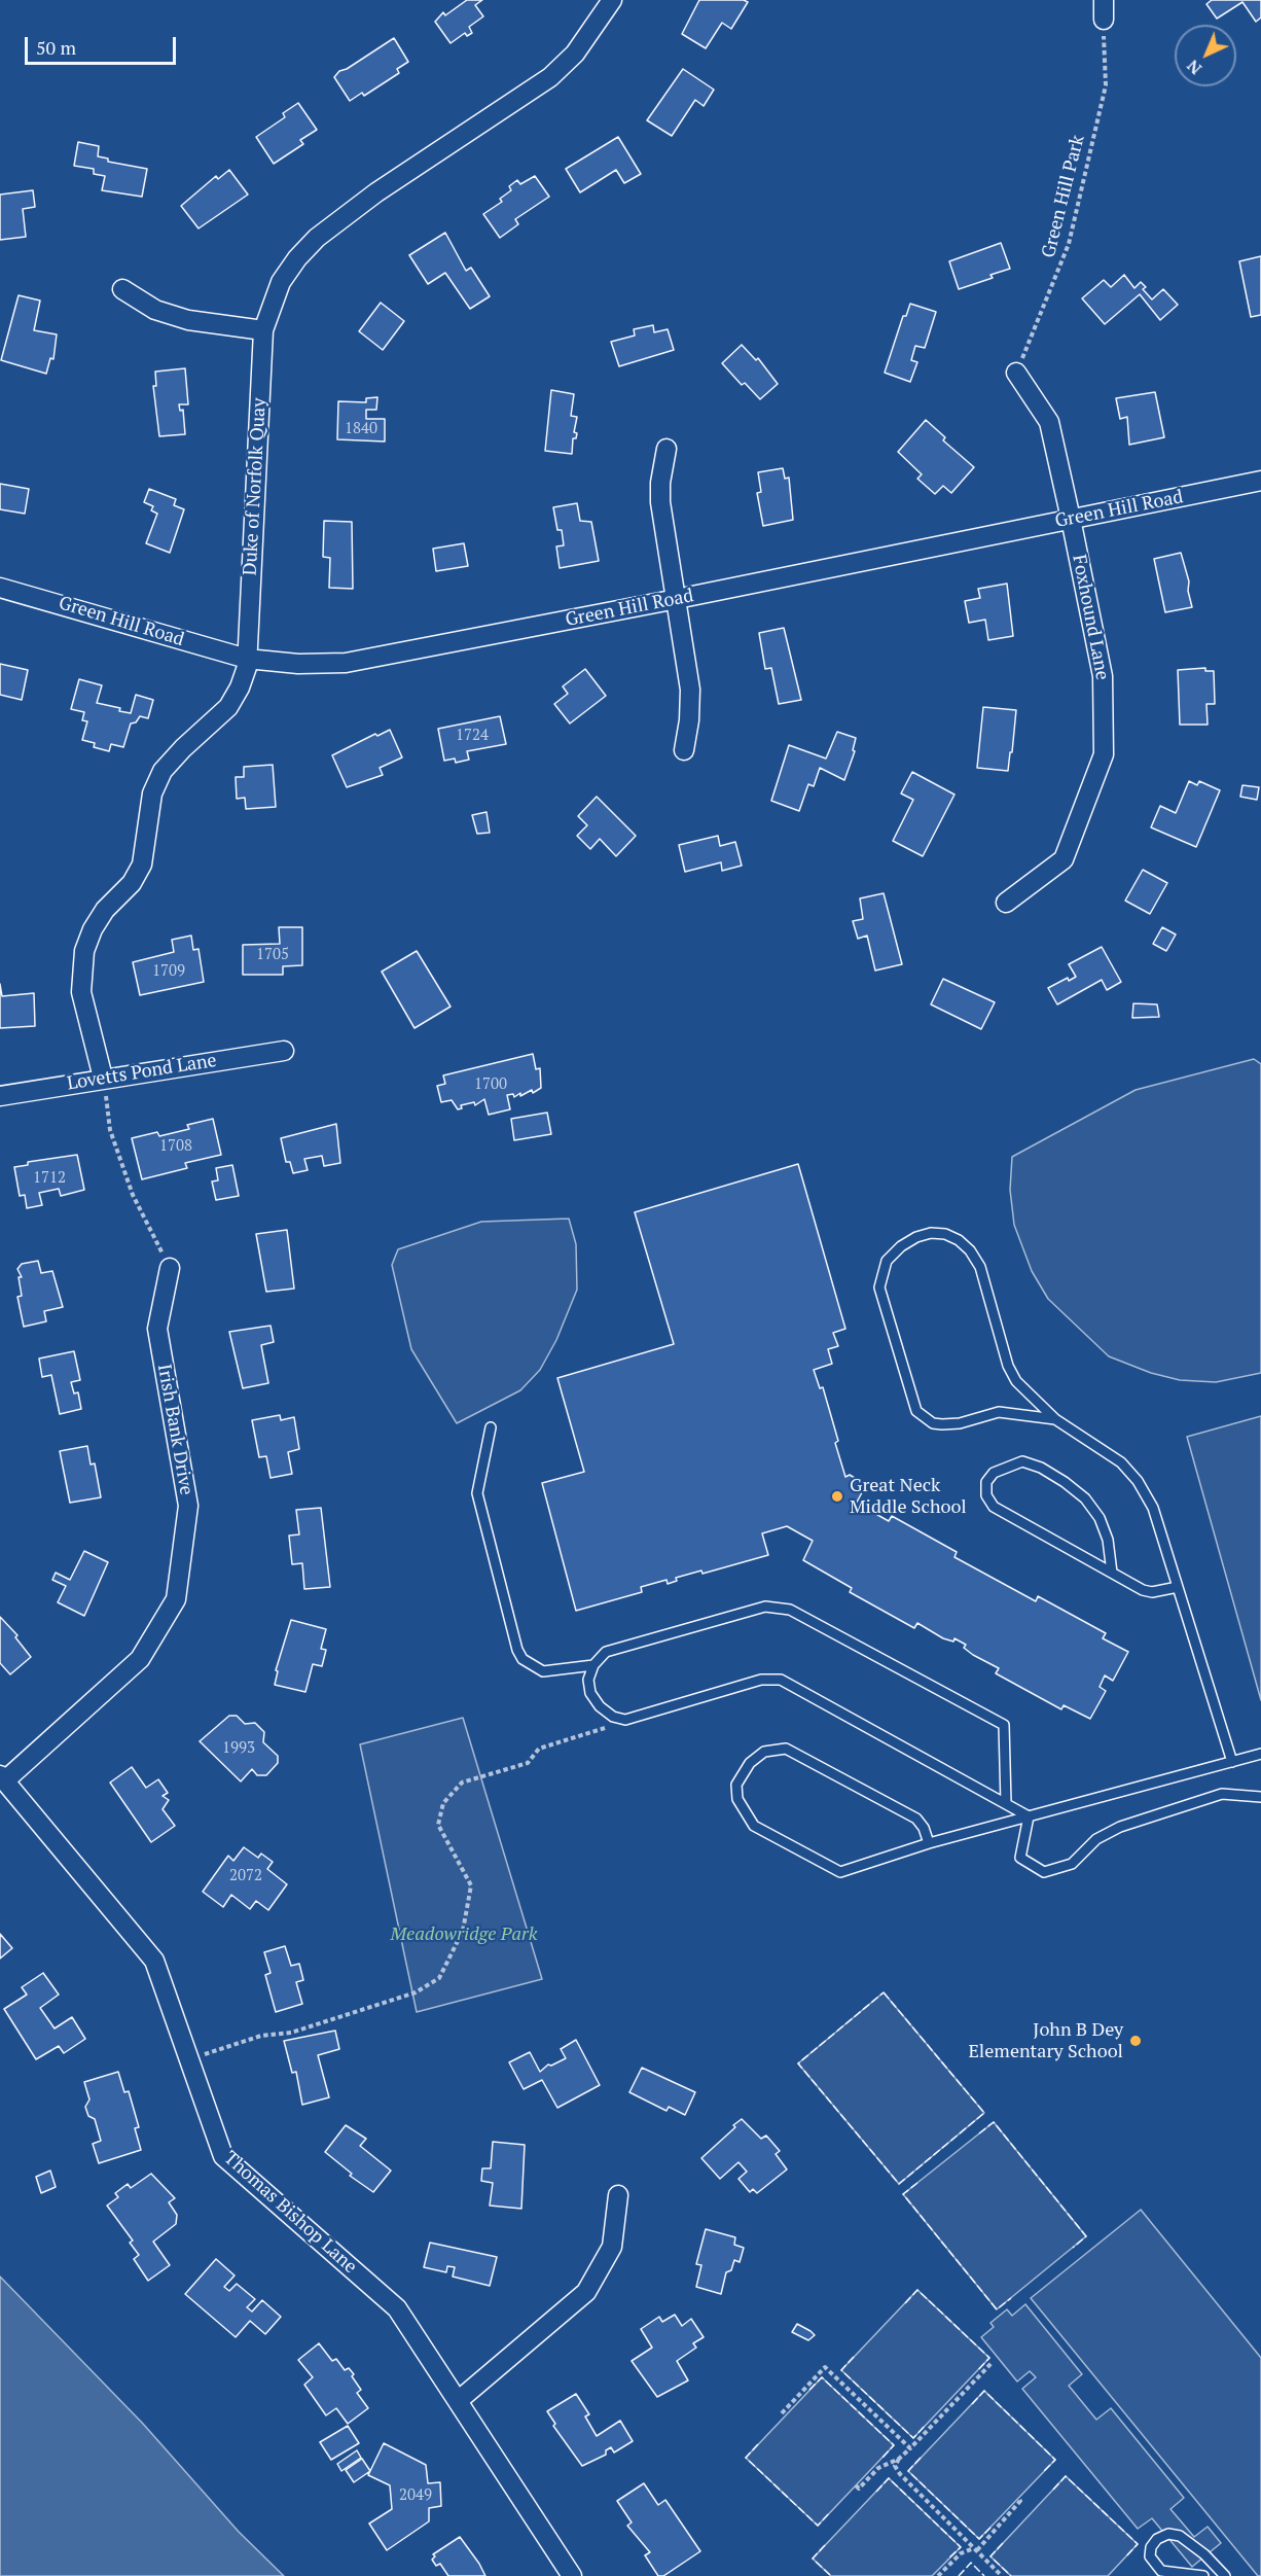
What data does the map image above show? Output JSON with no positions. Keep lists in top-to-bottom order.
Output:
{
  "streets": {
    "street": [
      "Duke of Norfolk Quay",
      "Green Hill Road",
      "Foxhound Lane",
      "Lovetts Pond Lane",
      "Irish Bank Drive",
      "Thomas Bishop Lane"
    ],
    "path": ["Green Hill Park"]
  },
  "crossings": [
    ["Green Hill Park", "Foxhound Lane"],
    ["Duke of Norfolk Quay", "Green Hill Road"],
    ["Duke of Norfolk Quay", "Lovetts Pond Lane"],
    ["Green Hill Road", "Foxhound Lane"],
    ["Irish Bank Drive", "Thomas Bishop Lane"]
  ],
  "parks": ["Meadowridge Park"],
  "places": ["Great Neck Middle School", "John B Dey Elementary School"],
  "house_numbers": [
    "1840",
    "1724",
    "1705",
    "1709",
    "1700",
    "1708",
    "1712",
    "1993",
    "2072",
    "2049"
  ],
  "scale_bar": "50 m",
  "north": "bottom left"
}
